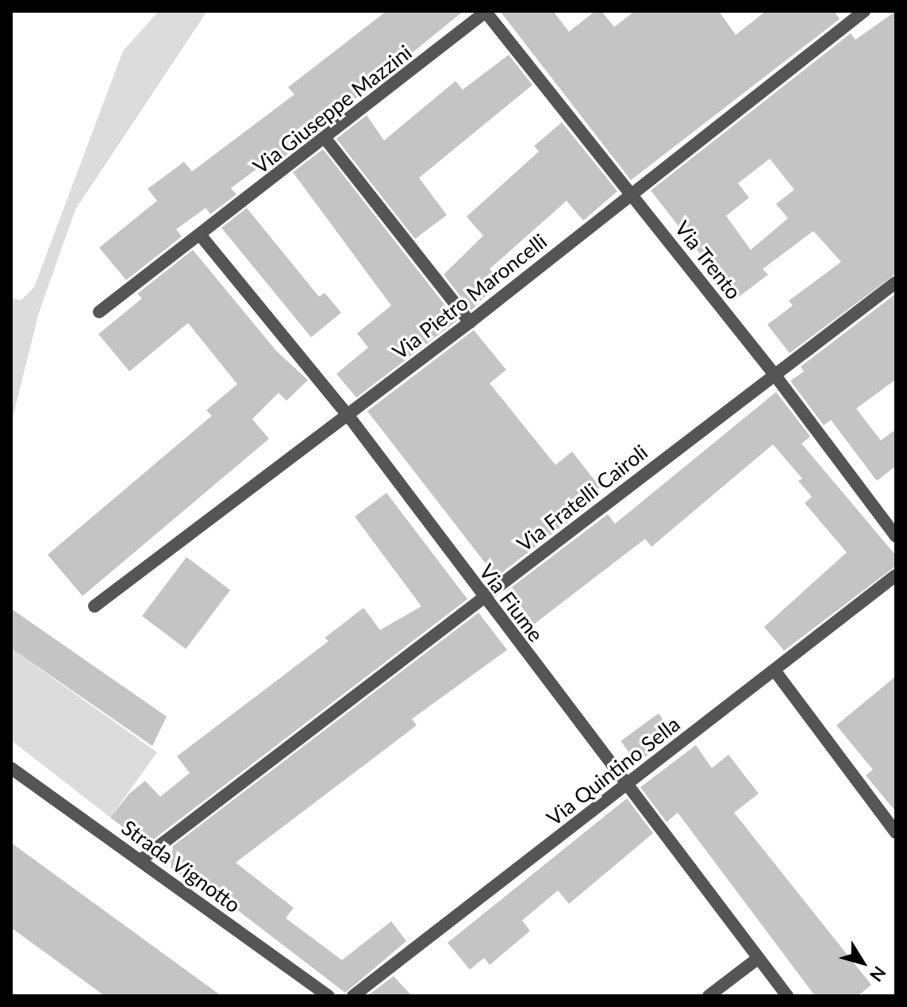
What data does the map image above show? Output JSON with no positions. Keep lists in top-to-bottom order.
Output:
{
  "streets": {
    "street": [
      "Via Giuseppe Mazzini",
      "Via Trento",
      "Via Pietro Maroncelli",
      "Via Fratelli Cairoli",
      "Via Fiume",
      "Via Quintino Sella",
      "Strada Vignotto"
    ]
  },
  "crossings": [
    ["Via Giuseppe Mazzini", "Via Trento"],
    ["Via Giuseppe Mazzini", "Via Fiume"],
    ["Via Trento", "Via Pietro Maroncelli"],
    ["Via Trento", "Via Fratelli Cairoli"],
    ["Via Pietro Maroncelli", "Via Fiume"],
    ["Via Fratelli Cairoli", "Via Fiume"],
    ["Via Fratelli Cairoli", "Strada Vignotto"],
    ["Via Fiume", "Via Quintino Sella"]
  ],
  "north": "bottom right"
}
